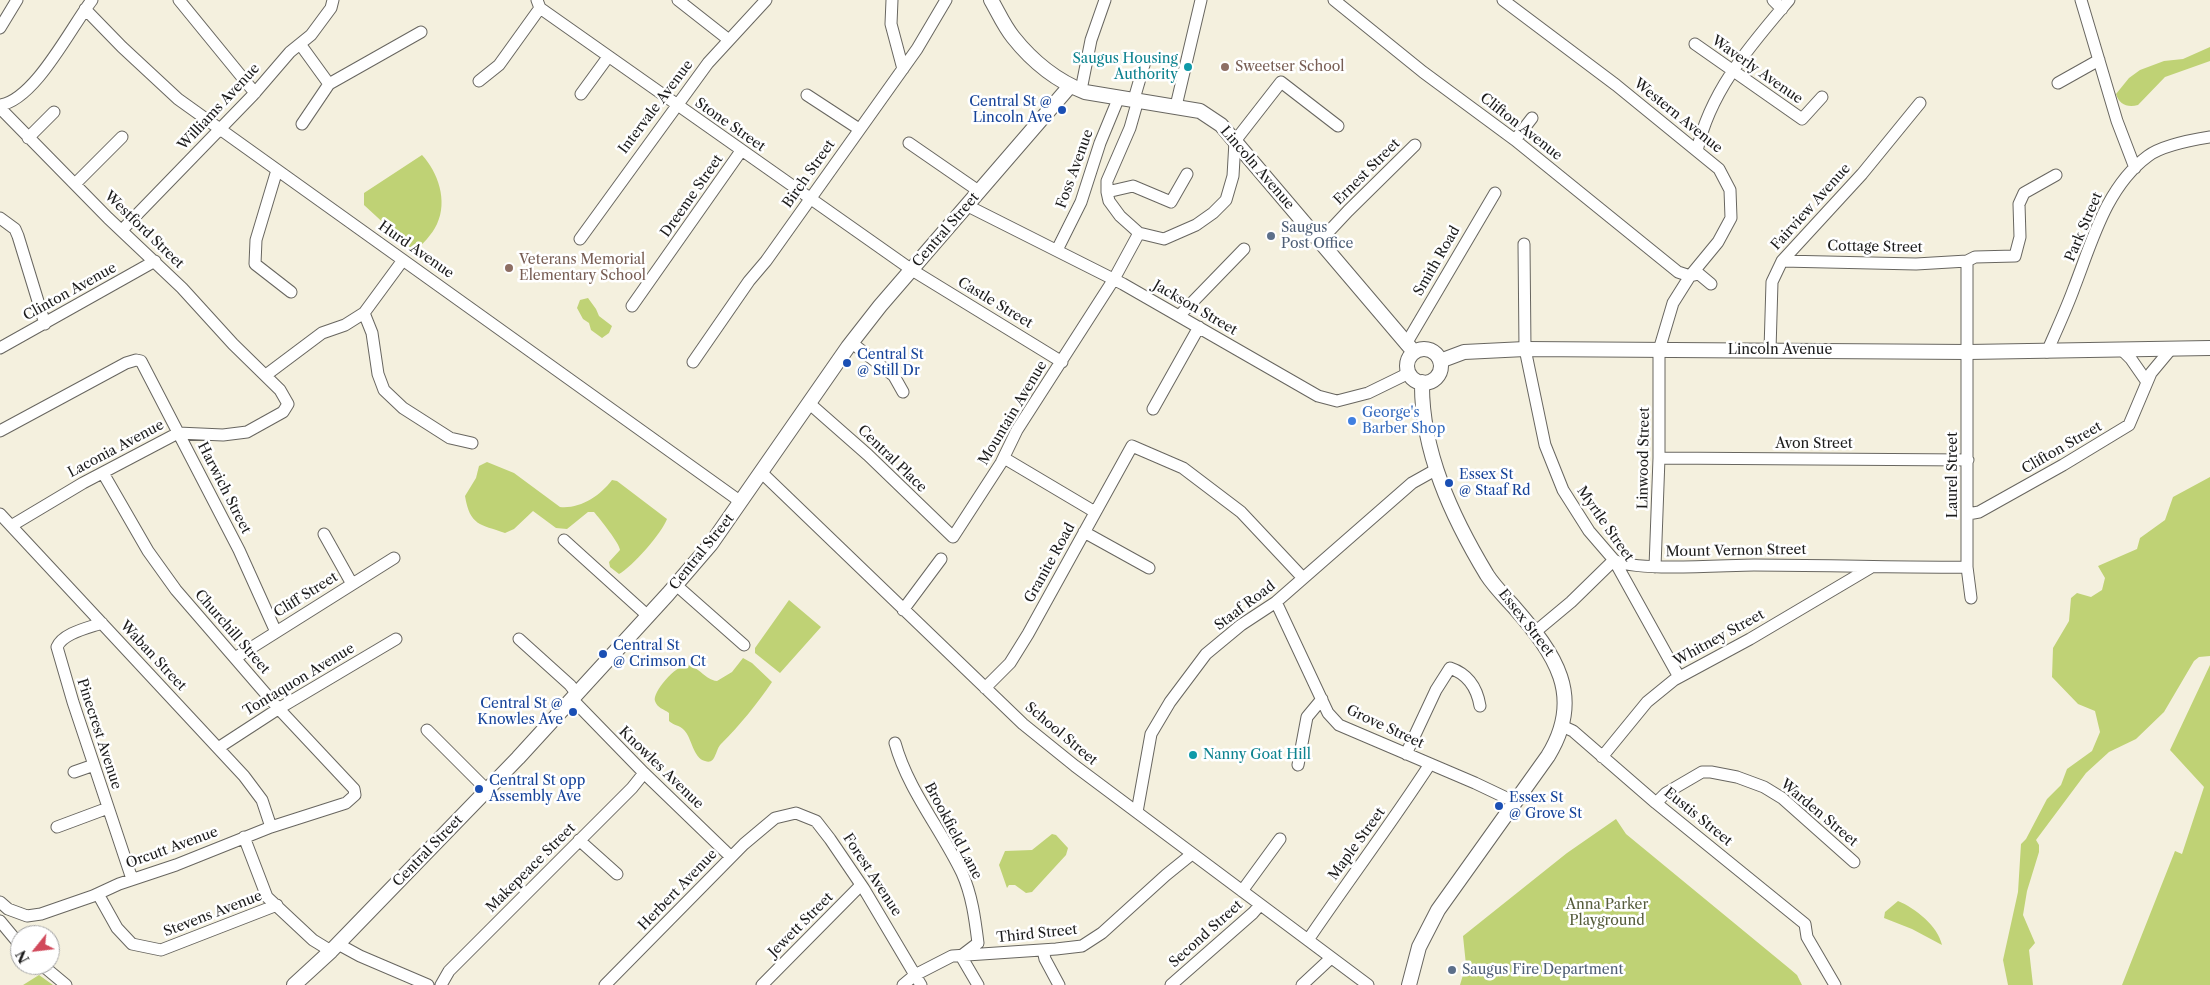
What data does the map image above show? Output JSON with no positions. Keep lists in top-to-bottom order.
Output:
{
  "streets": {
    "main road": ["Lincoln Avenue", "Central Street", "Essex Street"],
    "street": [
      "Waverly Avenue",
      "Williams Avenue",
      "Intervale Avenue",
      "Western Avenue",
      "Stone Street",
      "Clifton Avenue",
      "Foss Avenue",
      "Ernest Street",
      "Birch Street",
      "Dreeme Street",
      "Fairview Avenue",
      "Park Street",
      "Westford Street",
      "Cottage Street",
      "Hurd Avenue",
      "Smith Road",
      "Clinton Avenue",
      "Castle Street",
      "Jackson Street",
      "Mountain Avenue",
      "Avon Street",
      "Clifton Street",
      "Laconia Avenue",
      "Linwood Street",
      "Central Place",
      "Laurel Street",
      "Harwich Street",
      "Myrtle Street",
      "Mount Vernon Street",
      "Granite Road",
      "Cliff Street",
      "Staaf Road",
      "Churchill Street",
      "Whitney Street",
      "Waban Street",
      "Tontaquon Avenue",
      "Grove Street",
      "Pinecrest Avenue",
      "School Street",
      "Knowles Avenue",
      "Warden Street",
      "Eustis Street",
      "Brookfield Lane",
      "Maple Street",
      "Orcutt Avenue",
      "Makepeace Street",
      "Forest Avenue",
      "Herbert Avenue",
      "Stevens Avenue",
      "Jewett Street",
      "Third Street",
      "Second Street"
    ]
  },
  "crossings": [
    ["Williams Avenue", "Westford Street"],
    ["Williams Avenue", "Hurd Avenue"],
    ["Intervale Avenue", "Stone Street"],
    ["Western Avenue", "Clifton Avenue"],
    ["Western Avenue", "Lincoln Avenue"],
    ["Western Avenue", "Linwood Street"],
    ["Stone Street", "Birch Street"],
    ["Stone Street", "Dreeme Street"],
    ["Stone Street", "Central Street"],
    ["Stone Street", "Castle Street"],
    ["Lincoln Avenue", "Foss Avenue"],
    ["Lincoln Avenue", "Ernest Street"],
    ["Lincoln Avenue", "Fairview Avenue"],
    ["Lincoln Avenue", "Park Street"],
    ["Lincoln Avenue", "Central Street"],
    ["Lincoln Avenue", "Smith Road"],
    ["Lincoln Avenue", "Jackson Street"],
    ["Lincoln Avenue", "Mountain Avenue"],
    ["Lincoln Avenue", "Clifton Street"],
    ["Lincoln Avenue", "Linwood Street"],
    ["Lincoln Avenue", "Laurel Street"],
    ["Lincoln Avenue", "Myrtle Street"],
    ["Lincoln Avenue", "Essex Street"],
    ["Foss Avenue", "Jackson Street"],
    ["Fairview Avenue", "Cottage Street"],
    ["Westford Street", "Clinton Avenue"],
    ["Westford Street", "Laconia Avenue"],
    ["Central Street", "Hurd Avenue"],
    ["Central Street", "Castle Street"],
    ["Central Street", "Jackson Street"],
    ["Central Street", "Central Place"],
    ["Central Street", "School Street"],
    ["Central Street", "Knowles Avenue"],
    ["Cottage Street", "Laurel Street"],
    ["Smith Road", "Jackson Street"],
    ["Smith Road", "Essex Street"],
    ["Castle Street", "Mountain Avenue"],
    ["Jackson Street", "Mountain Avenue"],
    ["Jackson Street", "Essex Street"],
    ["Mountain Avenue", "Central Place"],
    ["Avon Street", "Linwood Street"],
    ["Avon Street", "Laurel Street"],
    ["Clifton Street", "Laurel Street"],
    ["Laconia Avenue", "Harwich Street"],
    ["Laconia Avenue", "Churchill Street"],
    ["Laconia Avenue", "Waban Street"],
    ["Linwood Street", "Mount Vernon Street"],
    ["Laurel Street", "Mount Vernon Street"],
    ["Harwich Street", "Cliff Street"],
    ["Myrtle Street", "Mount Vernon Street"],
    ["Myrtle Street", "Whitney Street"],
    ["Mount Vernon Street", "Whitney Street"],
    ["Granite Road", "Staaf Road"],
    ["Granite Road", "School Street"],
    ["Cliff Street", "Churchill Street"],
    ["Staaf Road", "Essex Street"],
    ["Staaf Road", "Grove Street"],
    ["Staaf Road", "School Street"],
    ["Essex Street", "Grove Street"],
    ["Essex Street", "Eustis Street"],
    ["Churchill Street", "Tontaquon Avenue"],
    ["Churchill Street", "Orcutt Avenue"],
    ["Whitney Street", "Eustis Street"],
    ["Waban Street", "Tontaquon Avenue"],
    ["Waban Street", "Pinecrest Avenue"],
    ["Waban Street", "Orcutt Avenue"],
    ["Grove Street", "Maple Street"],
    ["Pinecrest Avenue", "Orcutt Avenue"],
    ["School Street", "Maple Street"],
    ["School Street", "Third Street"],
    ["School Street", "Second Street"],
    ["Knowles Avenue", "Makepeace Street"],
    ["Knowles Avenue", "Herbert Avenue"],
    ["Warden Street", "Eustis Street"],
    ["Brookfield Lane", "Third Street"],
    ["Orcutt Avenue", "Stevens Avenue"],
    ["Forest Avenue", "Herbert Avenue"],
    ["Forest Avenue", "Jewett Street"],
    ["Forest Avenue", "Third Street"]
  ],
  "parks": ["Anna Parker Playground"],
  "places": [
    "Saugus Housing Authority",
    "Sweetser School",
    "Central St @ Lincoln Ave",
    "Saugus Post Office",
    "Veterans Memorial Elementary School",
    "Central St @ Still Dr",
    "George's Barber Shop",
    "Essex St @ Staaf Rd",
    "Central St @ Crimson Ct",
    "Central St @ Knowles Ave",
    "Nanny Goat Hill",
    "Central St opp Assembly Ave",
    "Essex St @ Grove St",
    "Saugus Fire Department"
  ],
  "north": "bottom left"
}
